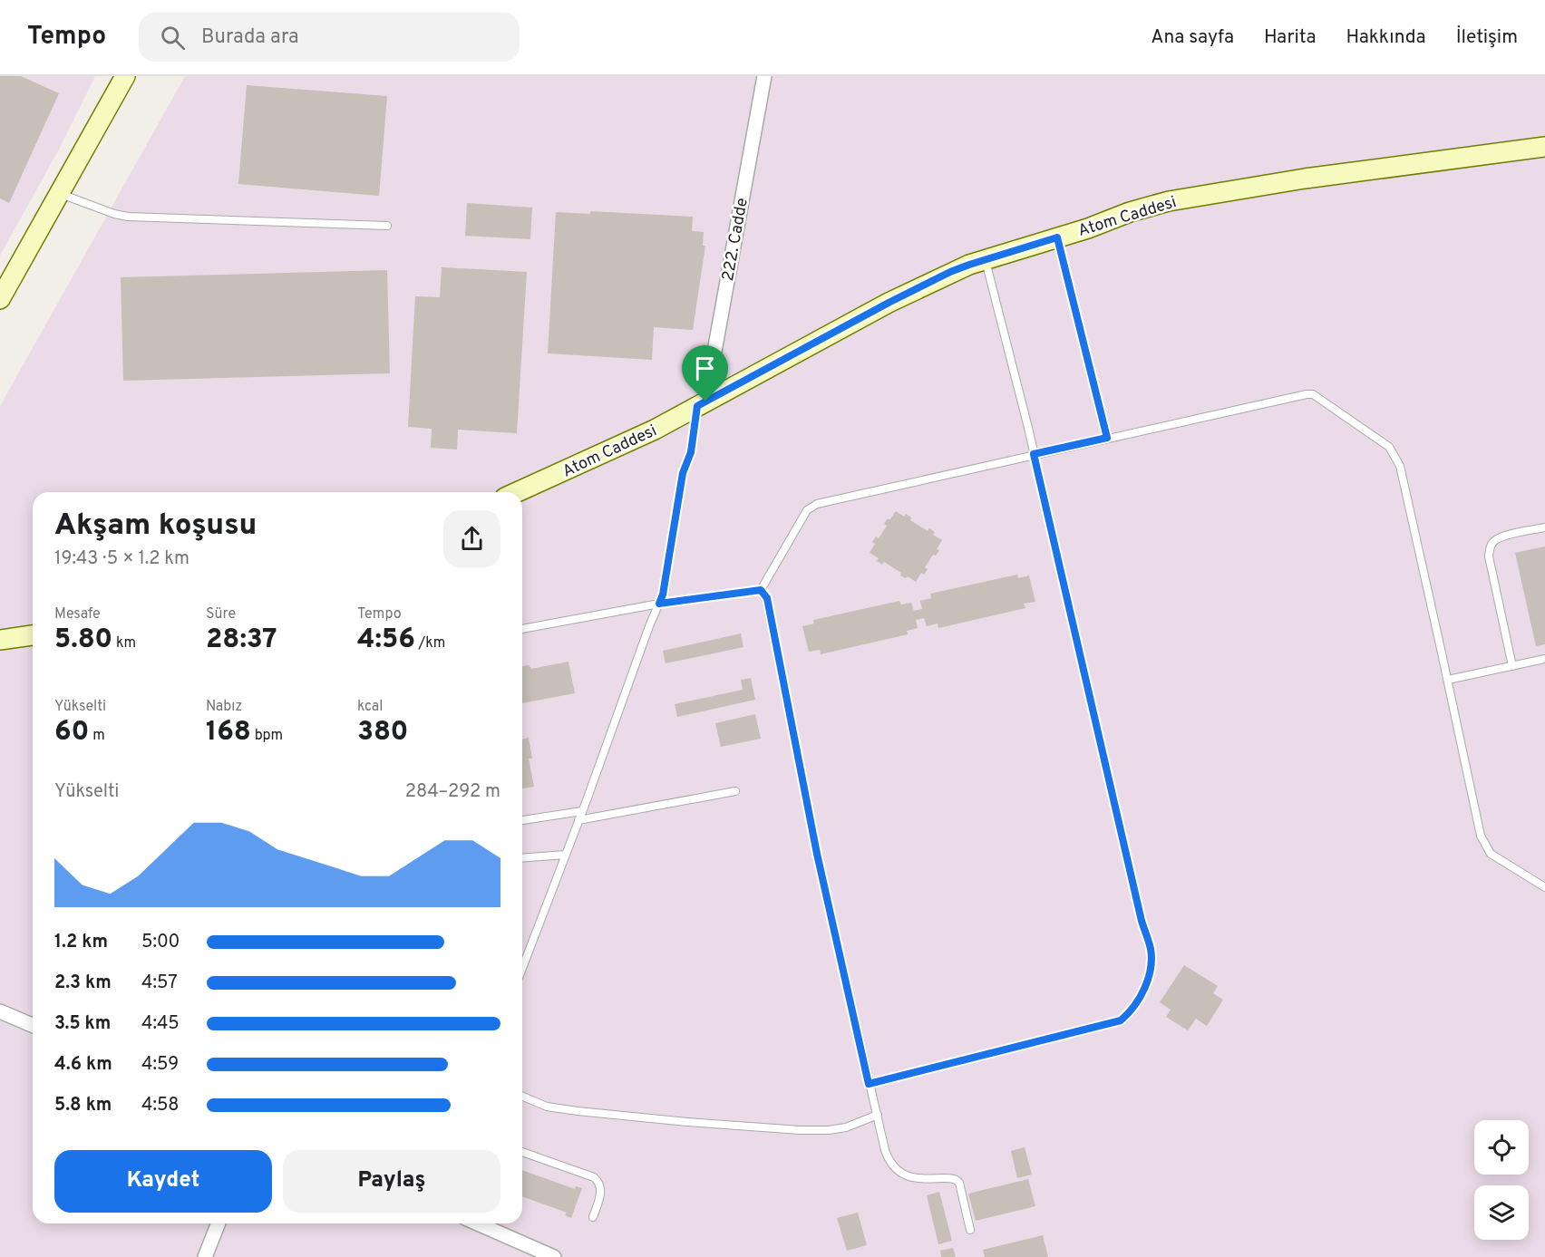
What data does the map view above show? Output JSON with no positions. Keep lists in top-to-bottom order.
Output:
{
  "streets": {
    "street": ["Atom Caddesi", "222. Cadde"]
  },
  "crossings": [
    ["Atom Caddesi", "222. Cadde"]
  ],
  "page": {
    "header": "Tempo",
    "search": "Burada ara",
    "nav": [
      "Ana sayfa",
      "Harita",
      "Hakkında",
      "İletişim"
    ],
    "heading": ["Akşam koşusu", "19:43 · 5 × 1.2 km"],
    "stats": [
      ["Mesafe", "5.80 km"],
      ["Süre", "28:37"],
      ["Tempo", "4:56 /km"],
      ["Yükselti", "60 m"],
      ["Nabız", "168 bpm"],
      ["kcal", "380"]
    ],
    "chart": ["Yükselti", "284–292 m"],
    "list": [
      {
        "name": "1.2 km",
        "note": "5:00"
      },
      {
        "name": "2.3 km",
        "note": "4:57"
      },
      {
        "name": "3.5 km",
        "note": "4:45"
      },
      {
        "name": "4.6 km",
        "note": "4:59"
      },
      {
        "name": "5.8 km",
        "note": "4:58"
      }
    ],
    "buttons": ["Kaydet", "Paylaş"]
  }
}
